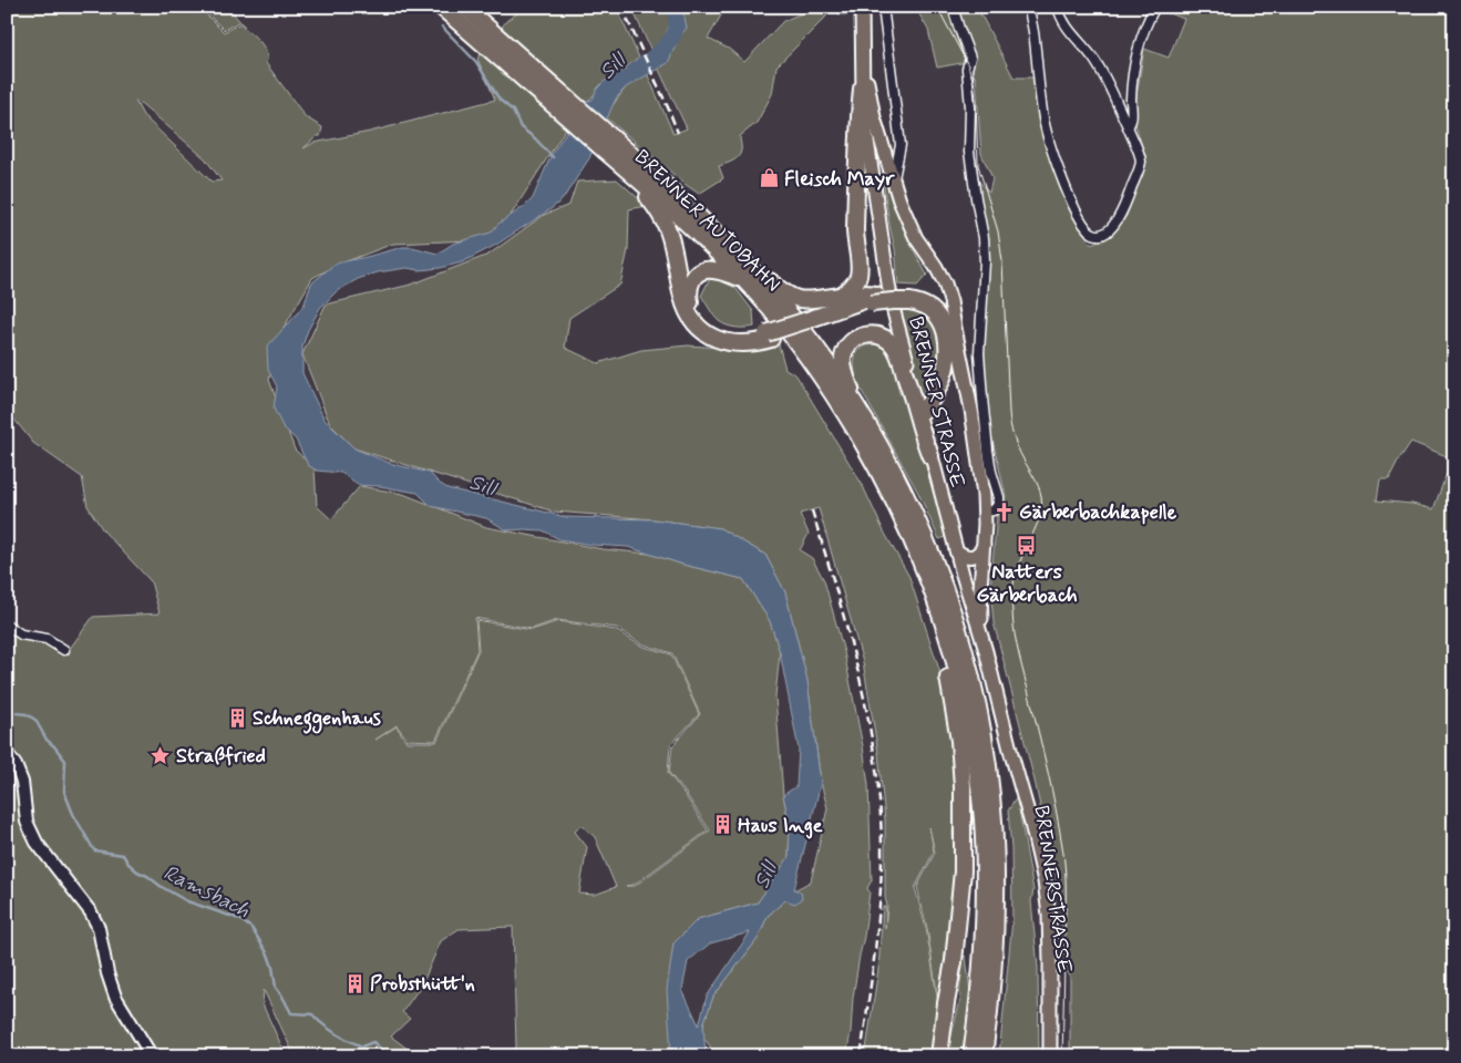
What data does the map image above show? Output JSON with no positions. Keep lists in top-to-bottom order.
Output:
{
  "streets": {
    "highway": ["BRENNER AUTOBAHN"],
    "main road": ["BRENNER STRASSE", "BRENNERSTRASSE"]
  },
  "crossings": [
    ["BRENNER STRASSE", "BRENNERSTRASSE"]
  ],
  "water": ["Sill", "Ramsbach"],
  "places": {
    "shop": ["Fleisch Mayr"],
    "church": ["Gärberbachkapelle"],
    "bus stop": ["Natters Gärberbach"],
    "building": ["Schneggenhaus", "Haus Inge", "Probsthütt'n"],
    "place": ["Straßfried"]
  }
}
